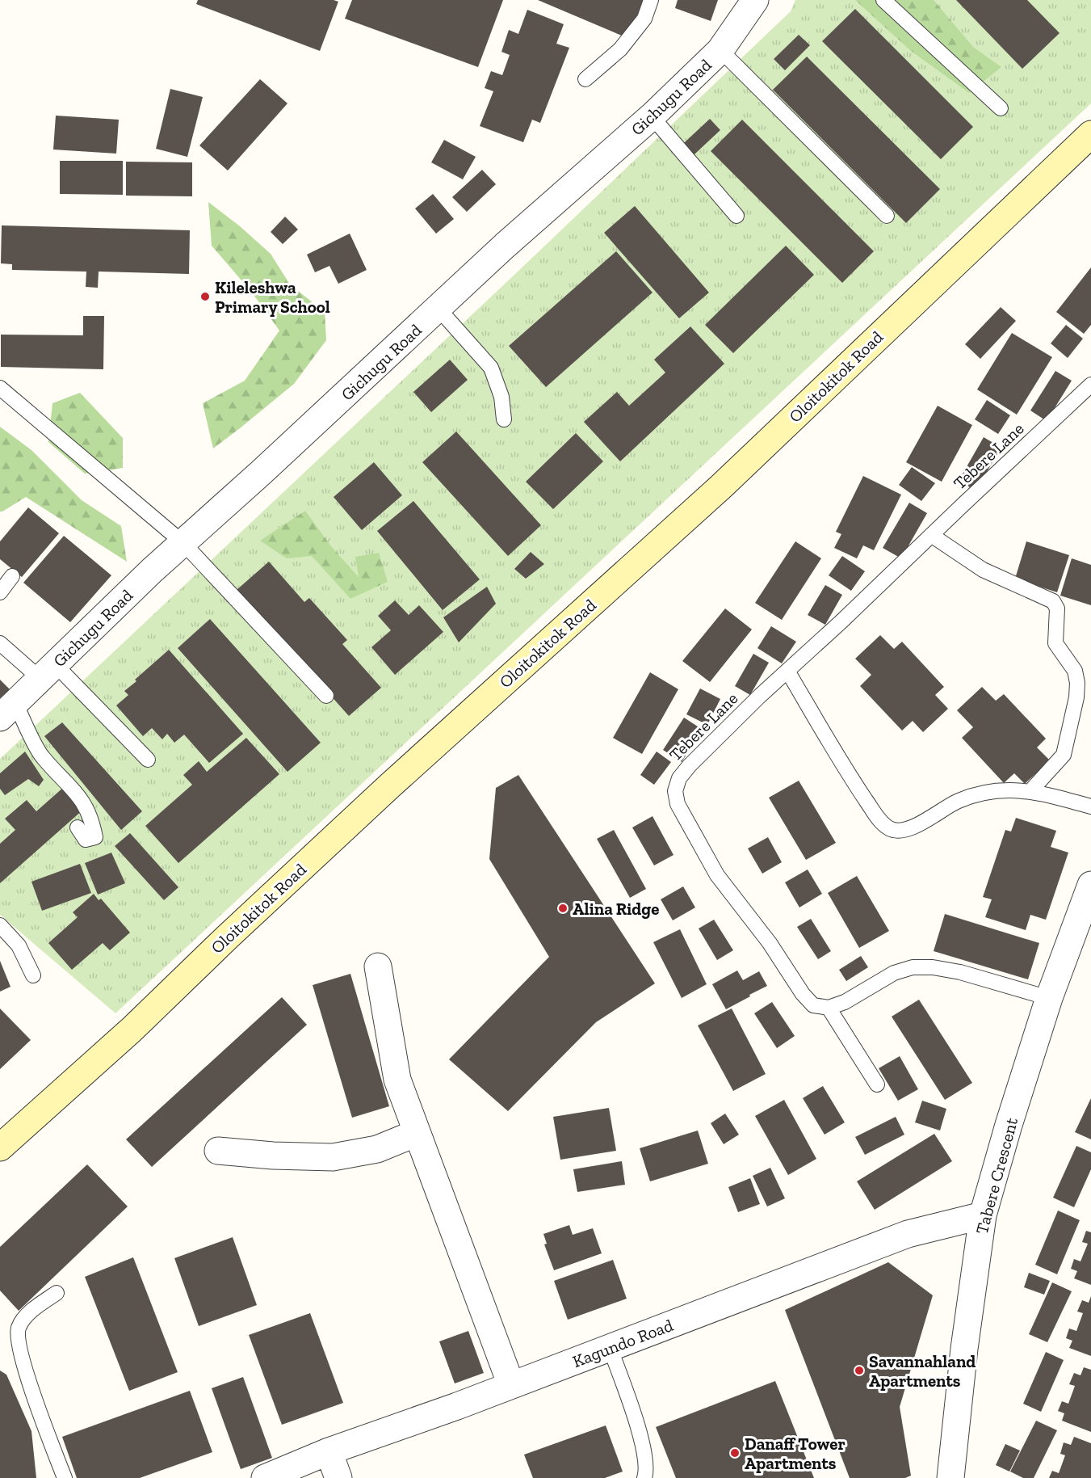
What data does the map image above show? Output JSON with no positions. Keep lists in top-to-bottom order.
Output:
{
  "streets": {
    "main road": ["Oloitokitok Road"],
    "street": ["Gichugu Road", "Tabere Crescent", "Kagundo Road"],
    "lane": ["Tebere Lane"]
  },
  "crossings": [
    ["Tabere Crescent", "Kagundo Road"]
  ],
  "places": [
    "Kileleshwa Primary School",
    "Alina Ridge",
    "Savannahland Apartments",
    "Danaff Tower Apartments"
  ]
}
